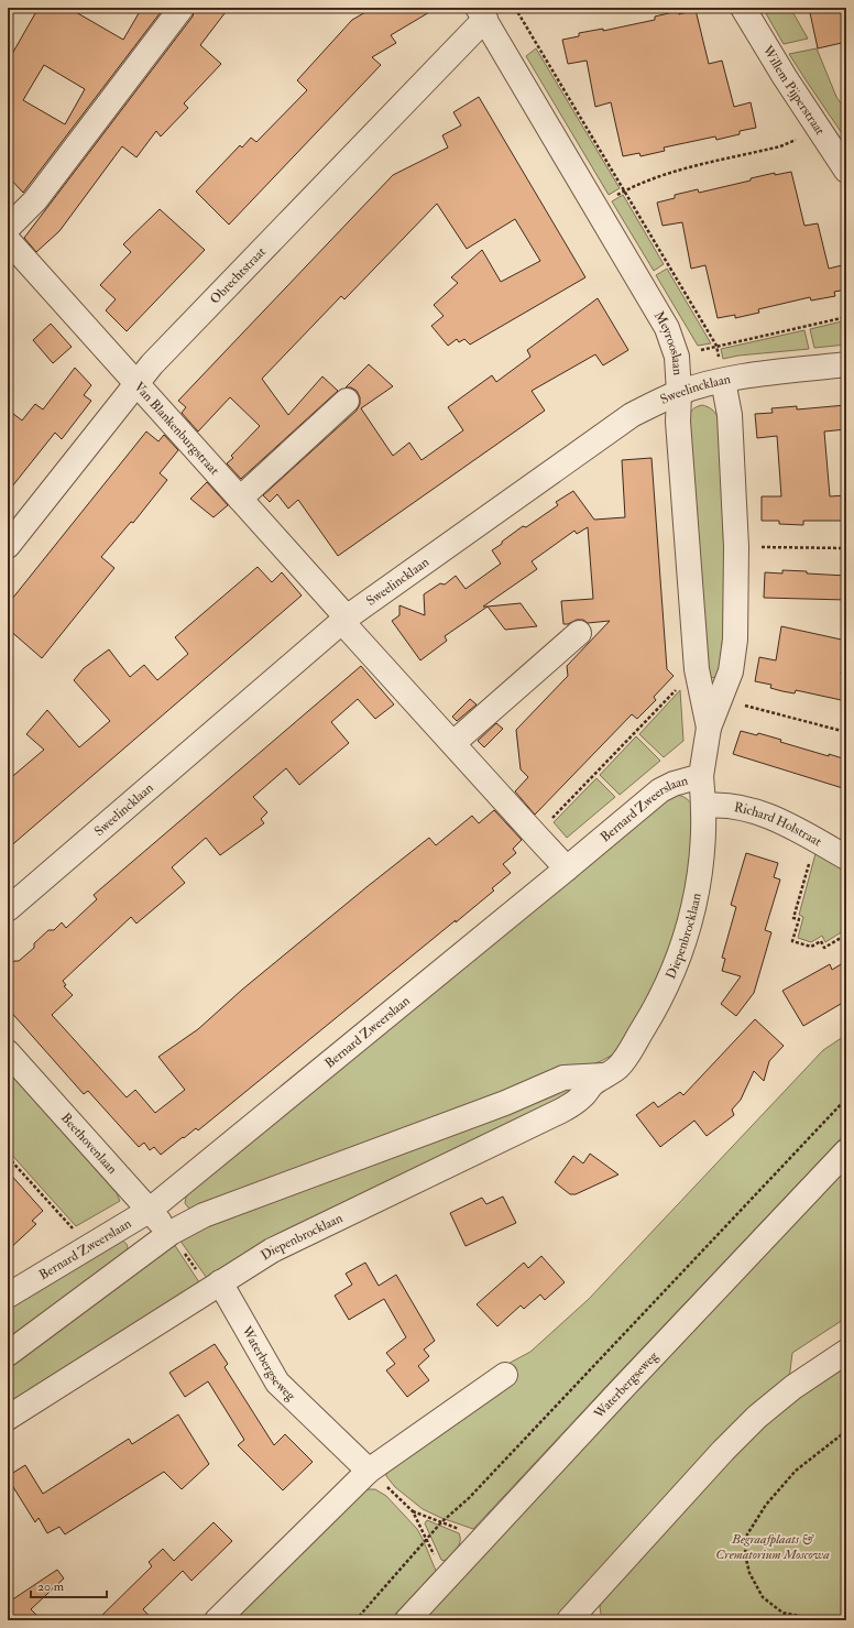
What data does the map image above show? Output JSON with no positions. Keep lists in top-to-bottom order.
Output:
{
  "streets": {
    "street": [
      "Willem Pijperstraat",
      "Obrechtstraat",
      "Meyrooslaan",
      "Sweelincklaan",
      "Van Blankenburgstraat",
      "Bernard Zweerslaan",
      "Richard Holstraat",
      "Diepenbrocklaan",
      "Beethovenlaan",
      "Waterbergseweg"
    ]
  },
  "crossings": [
    ["Obrechtstraat", "Meyrooslaan"],
    ["Obrechtstraat", "Van Blankenburgstraat"],
    ["Meyrooslaan", "Sweelincklaan"],
    ["Meyrooslaan", "Bernard Zweerslaan"],
    ["Sweelincklaan", "Van Blankenburgstraat"],
    ["Van Blankenburgstraat", "Bernard Zweerslaan"],
    ["Bernard Zweerslaan", "Diepenbrocklaan"],
    ["Bernard Zweerslaan", "Beethovenlaan"],
    ["Richard Holstraat", "Diepenbrocklaan"],
    ["Diepenbrocklaan", "Waterbergseweg"]
  ],
  "parks": ["Begraafplaats & Crematorium Moscowa"],
  "scale_bar": "20 m"
}
